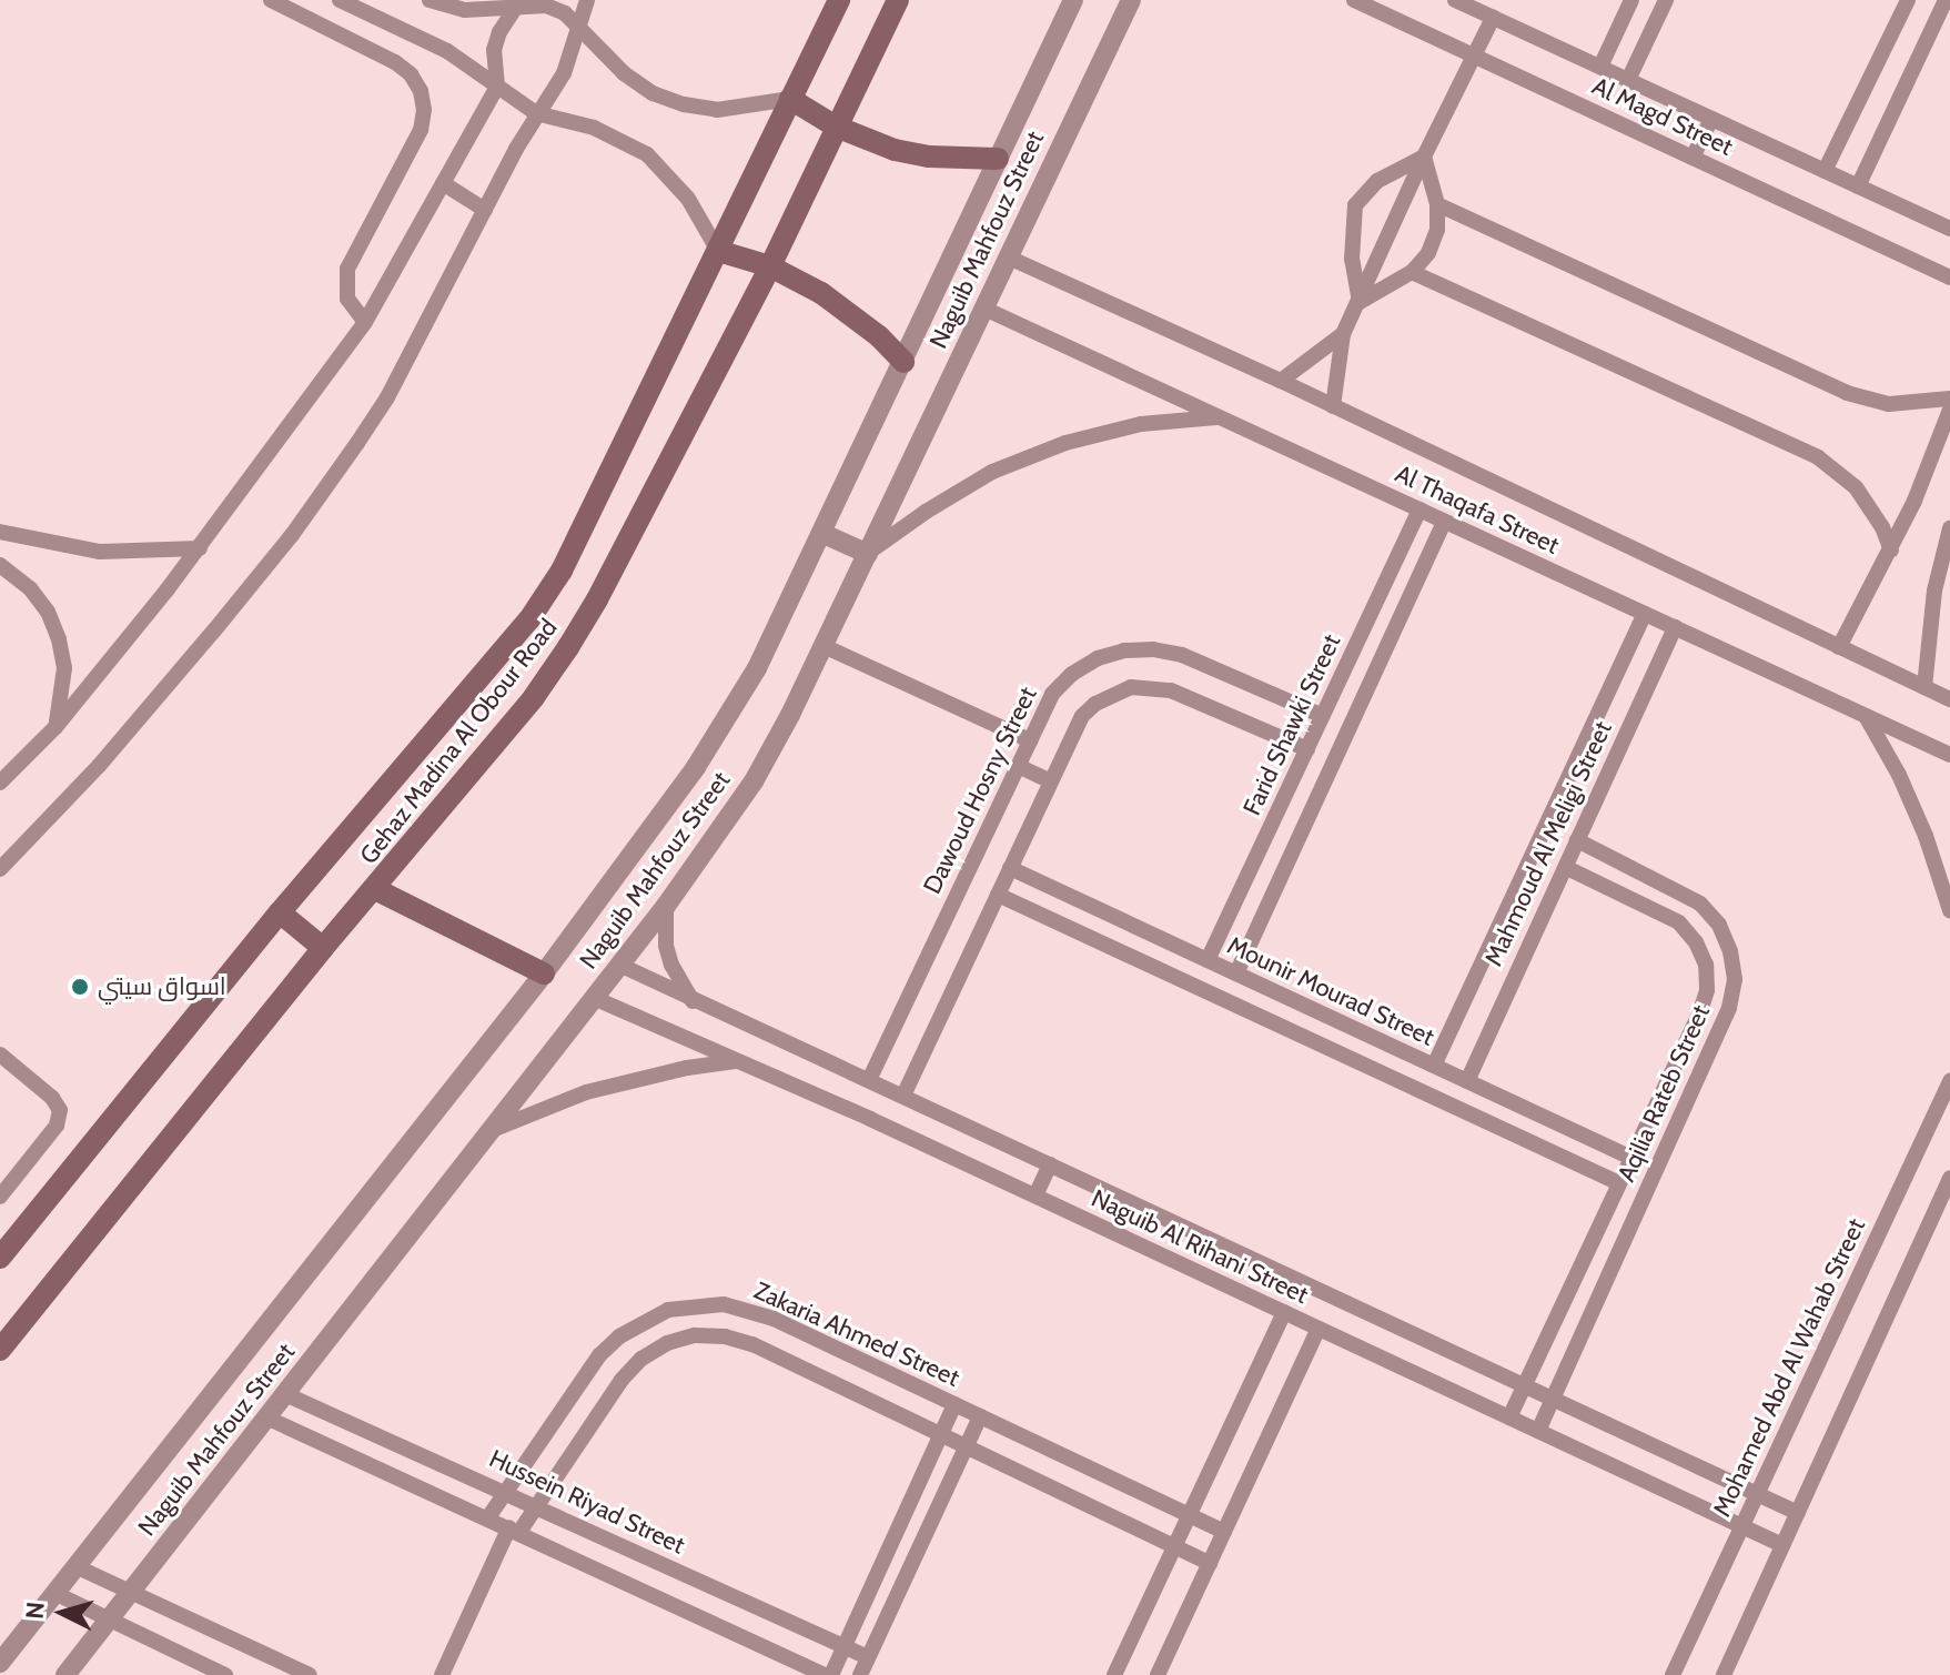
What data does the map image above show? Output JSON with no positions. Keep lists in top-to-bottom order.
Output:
{
  "streets": {
    "main road": ["Gehaz Madina Al Obour Road"],
    "street": [
      "Al Magd Street",
      "Naguib Mahfouz Street",
      "Al Thaqafa Street",
      "Farid Shawki Street",
      "Dawoud Hosny Street",
      "Mahmoud Al Meligi Street",
      "Mounir Mourad Street",
      "Aqilia Rateb Street",
      "Naguib Al Rihani Street",
      "Zakaria Ahmed Street",
      "Mohamed Abd Al Wahab Street",
      "Hussein Riyad Street"
    ]
  },
  "crossings": [
    ["Naguib Mahfouz Street", "Al Thaqafa Street"],
    ["Naguib Mahfouz Street", "Naguib Al Rihani Street"],
    ["Naguib Mahfouz Street", "Hussein Riyad Street"],
    ["Al Thaqafa Street", "Farid Shawki Street"],
    ["Al Thaqafa Street", "Mahmoud Al Meligi Street"],
    ["Farid Shawki Street", "Dawoud Hosny Street"],
    ["Farid Shawki Street", "Mounir Mourad Street"],
    ["Dawoud Hosny Street", "Naguib Al Rihani Street"],
    ["Mahmoud Al Meligi Street", "Mounir Mourad Street"],
    ["Mahmoud Al Meligi Street", "Aqilia Rateb Street"],
    ["Mounir Mourad Street", "Aqilia Rateb Street"],
    ["Aqilia Rateb Street", "Naguib Al Rihani Street"],
    ["Naguib Al Rihani Street", "Mohamed Abd Al Wahab Street"],
    ["Zakaria Ahmed Street", "Hussein Riyad Street"]
  ],
  "places": ["اسواق سيتي"],
  "north": "left"
}
